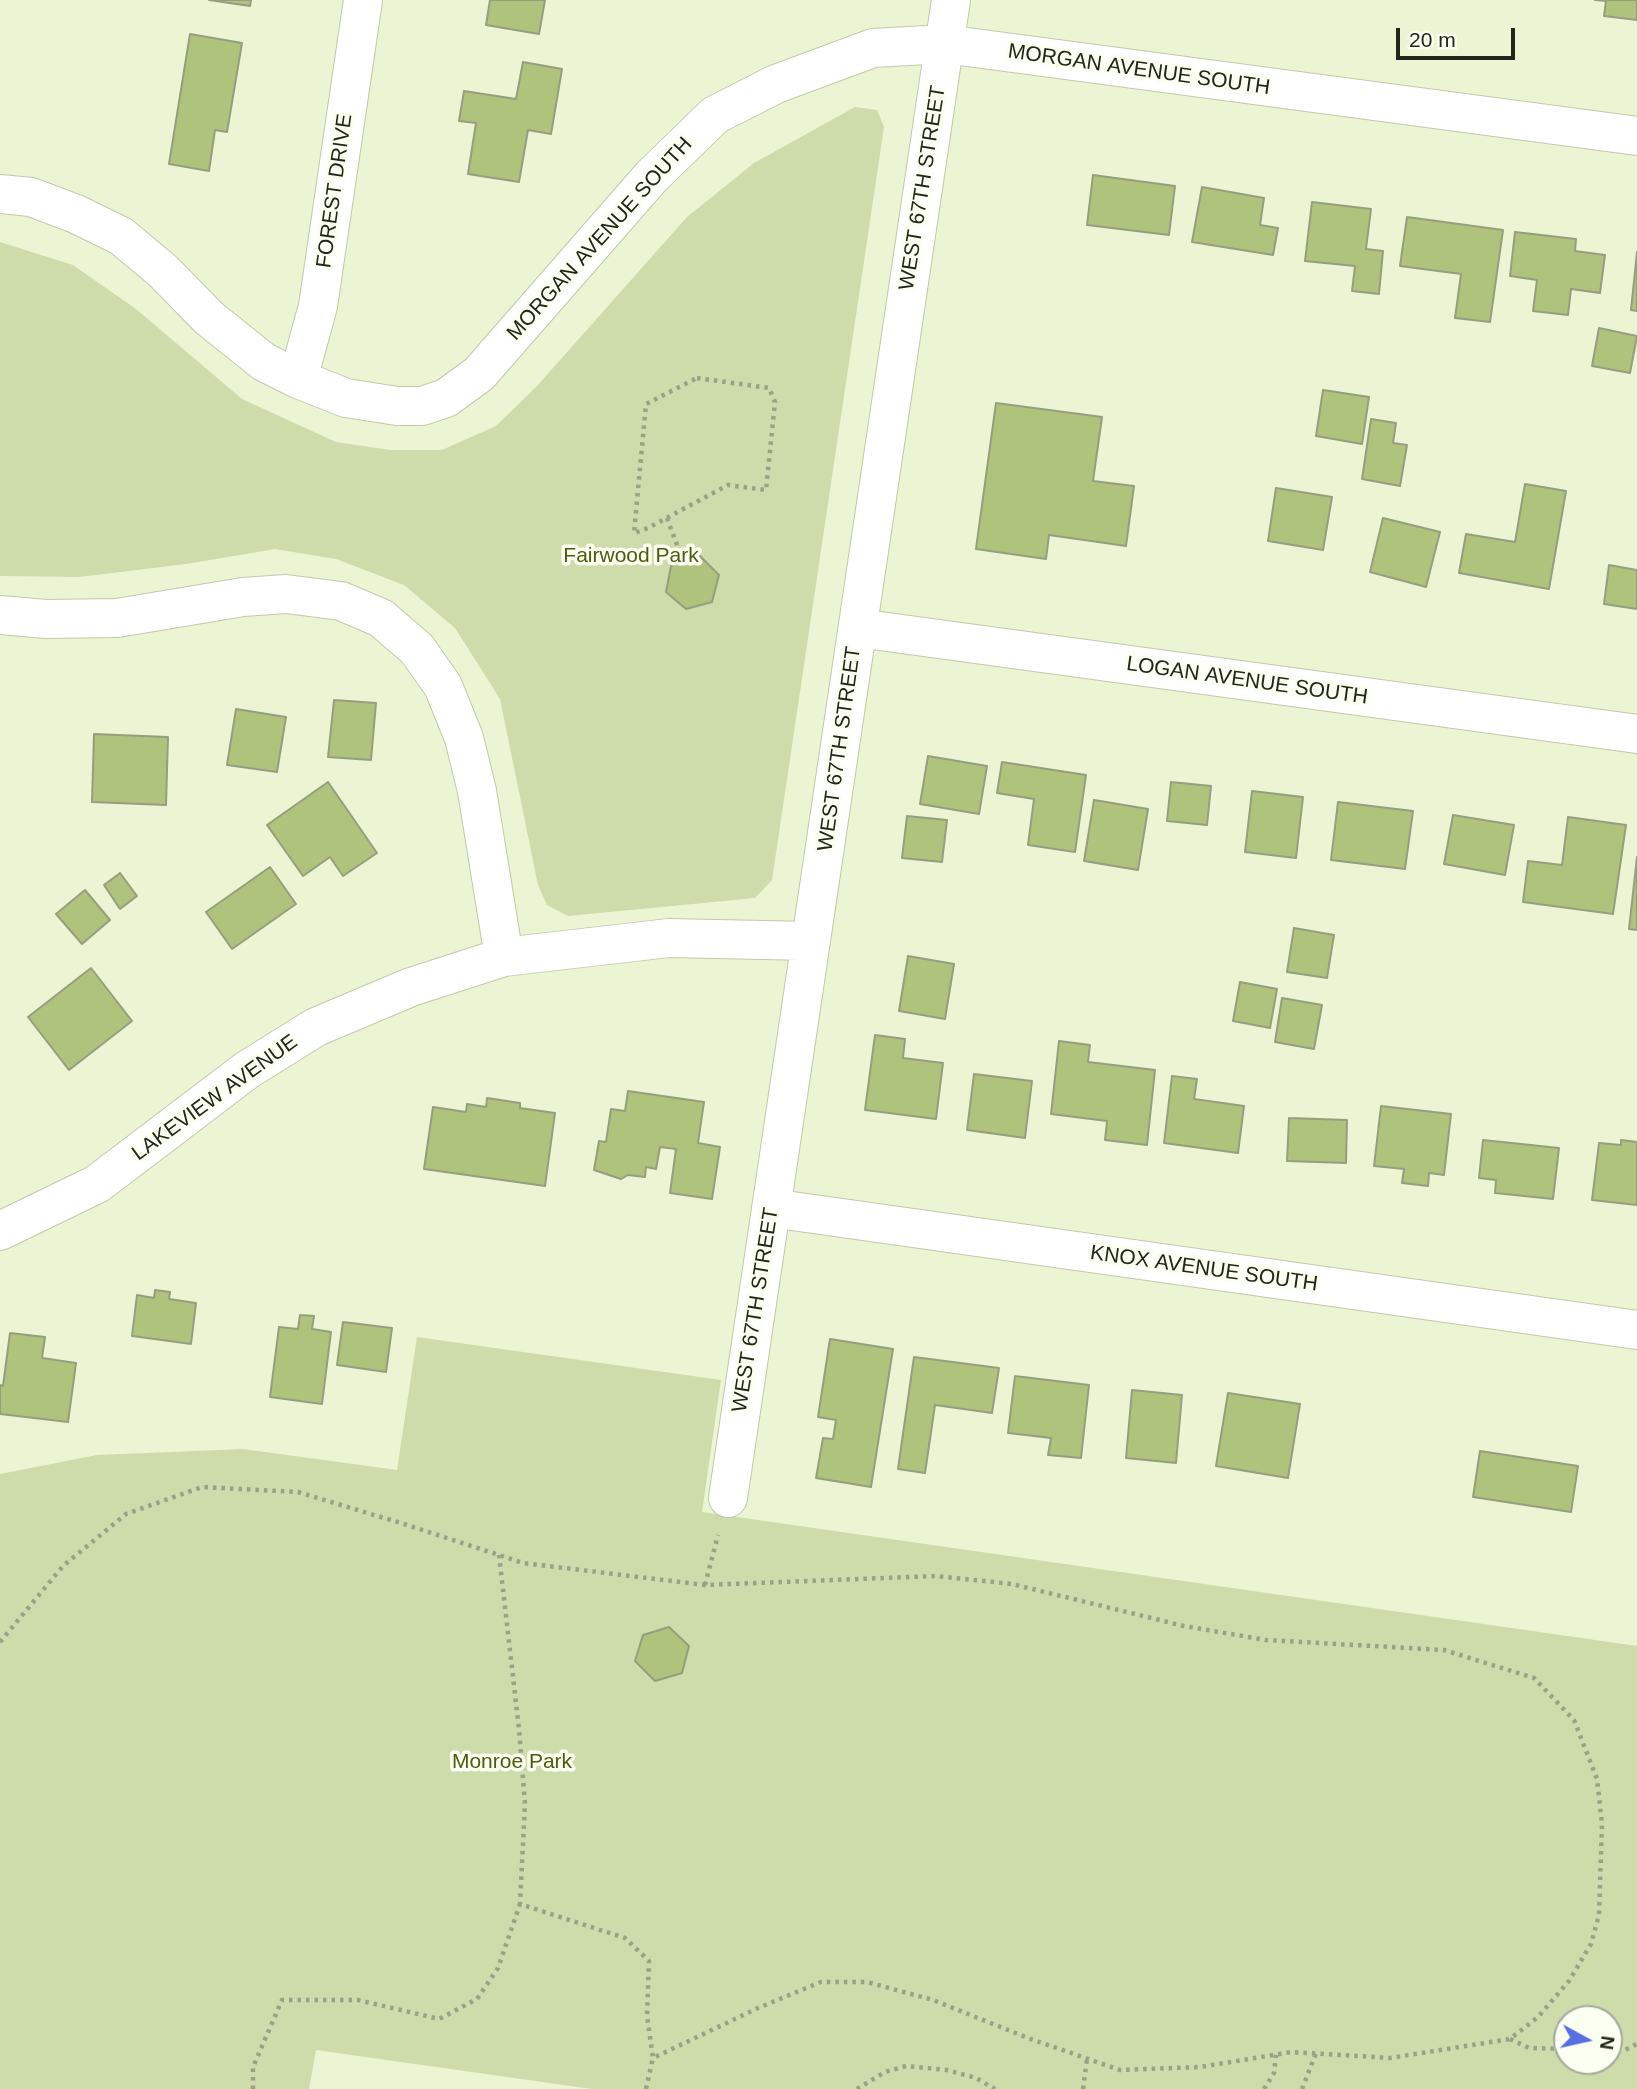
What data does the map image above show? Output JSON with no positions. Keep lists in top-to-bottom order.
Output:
{
  "streets": {
    "street": [
      "MORGAN AVENUE SOUTH",
      "WEST 67TH STREET",
      "FOREST DRIVE",
      "LOGAN AVENUE SOUTH",
      "LAKEVIEW AVENUE",
      "KNOX AVENUE SOUTH"
    ]
  },
  "crossings": [
    ["MORGAN AVENUE SOUTH", "WEST 67TH STREET"],
    ["MORGAN AVENUE SOUTH", "FOREST DRIVE"],
    ["WEST 67TH STREET", "LOGAN AVENUE SOUTH"],
    ["WEST 67TH STREET", "LAKEVIEW AVENUE"],
    ["WEST 67TH STREET", "KNOX AVENUE SOUTH"]
  ],
  "parks": ["Fairwood Park", "Monroe Park"],
  "scale_bar": "20 m",
  "north": "right"
}
